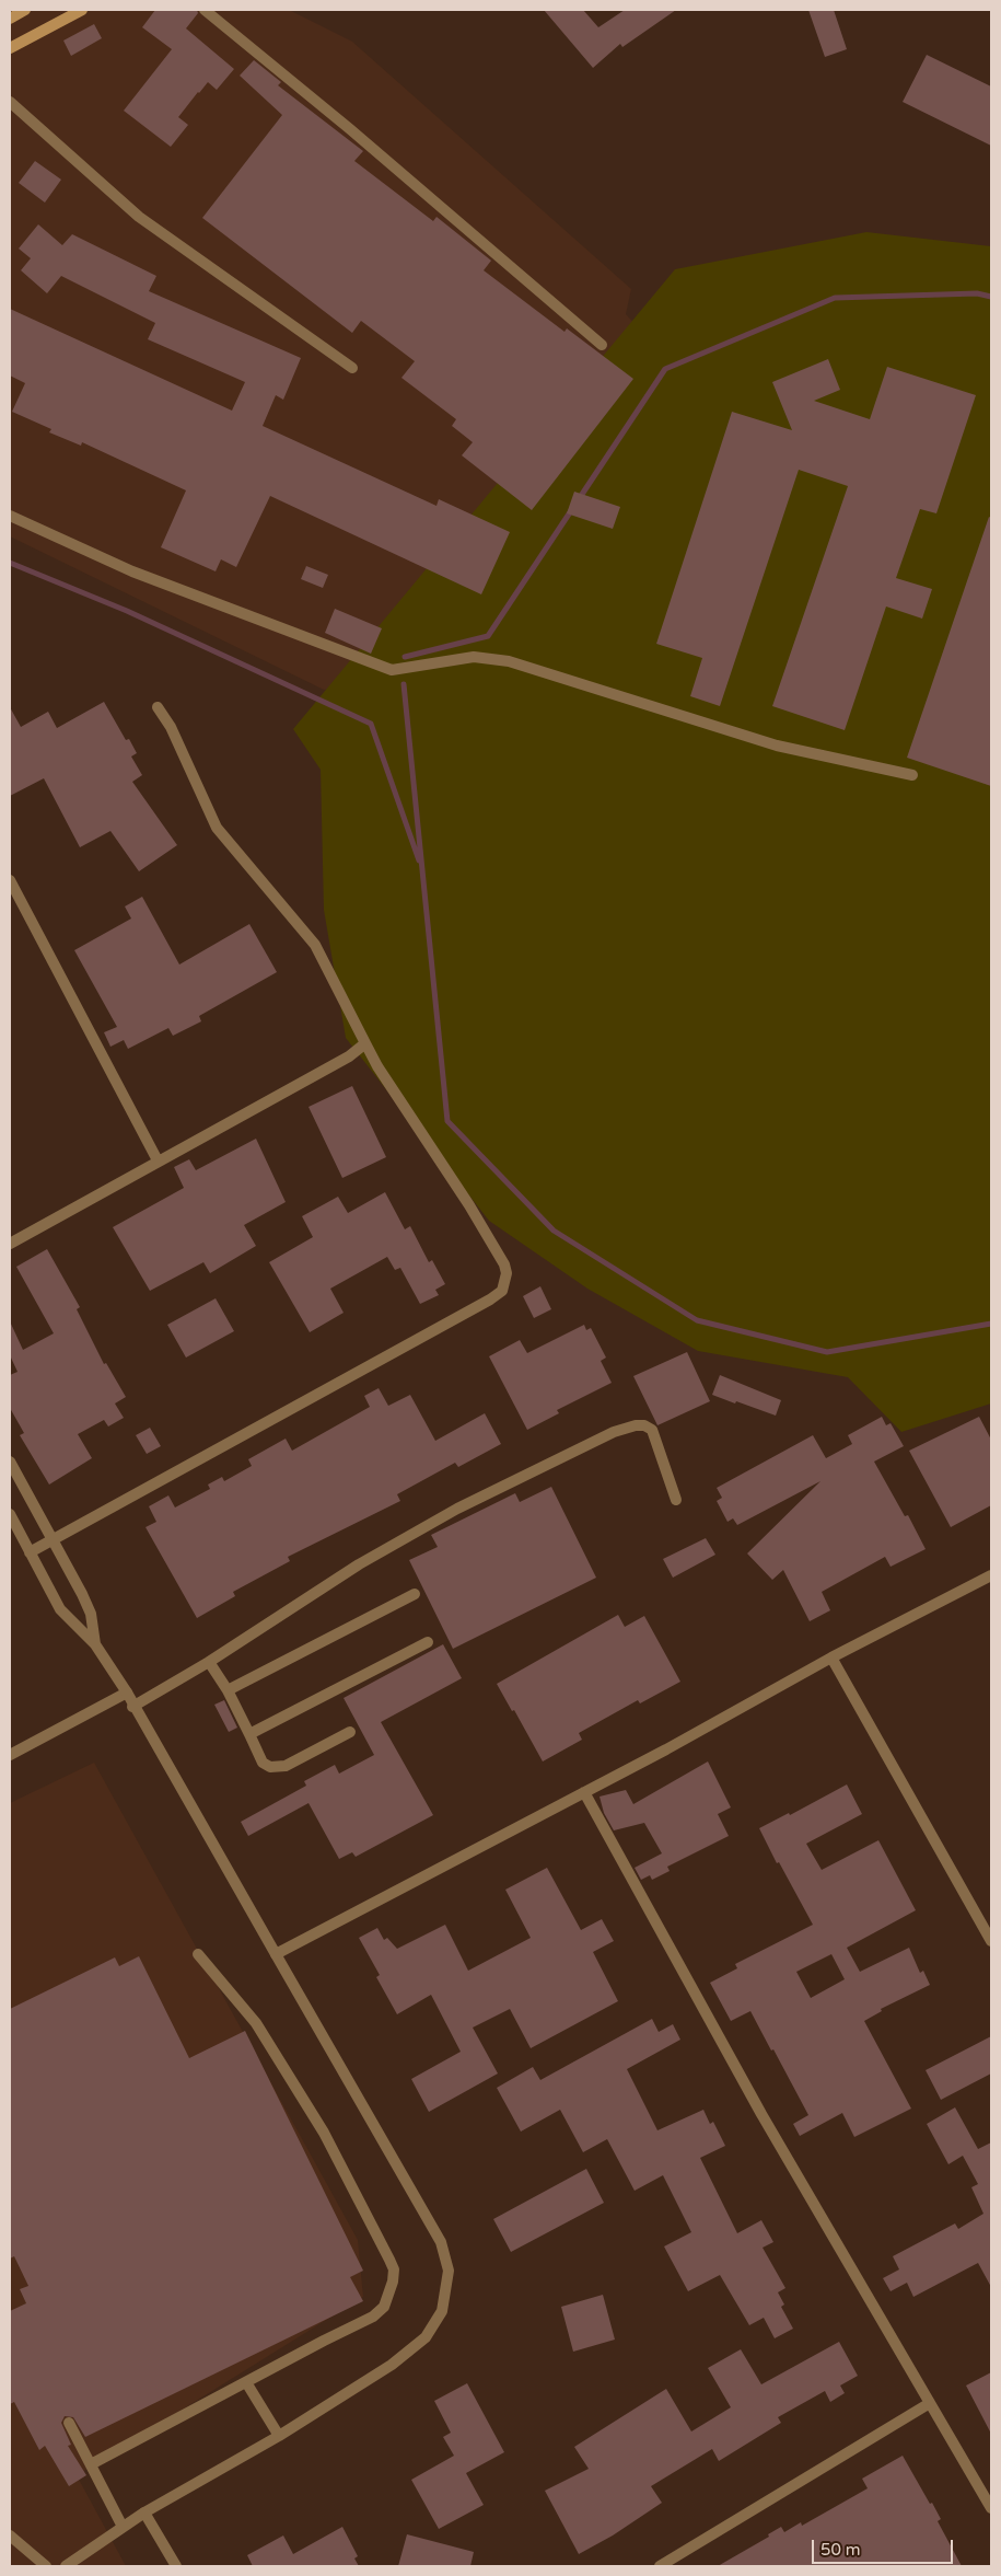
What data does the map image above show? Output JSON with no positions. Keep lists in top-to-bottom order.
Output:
{
  "scale_bar": "50 m"
}
